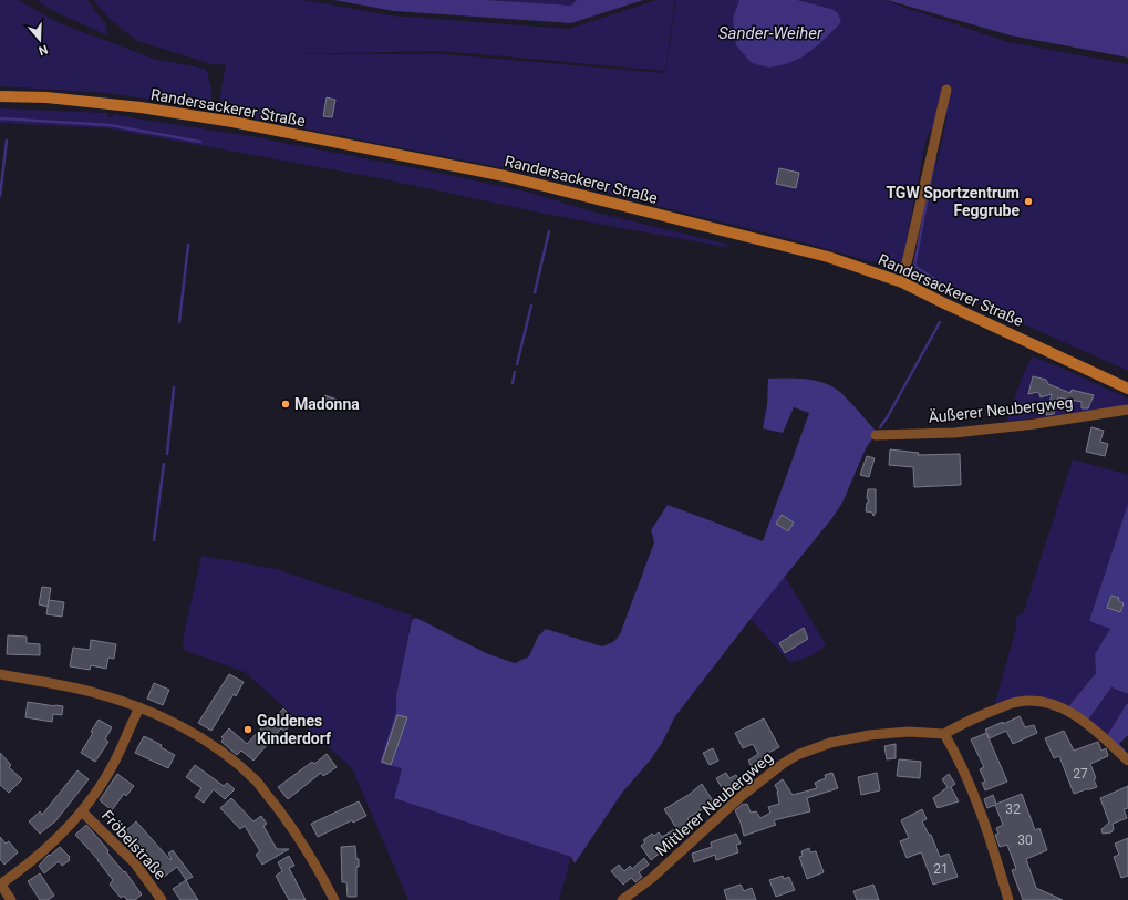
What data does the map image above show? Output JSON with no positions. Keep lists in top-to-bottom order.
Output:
{
  "streets": {
    "main road": ["Randersackerer Straße"],
    "street": ["Äußerer Neubergweg", "Mittlerer Neubergweg", "Fröbelstraße"]
  },
  "water": ["Sander-Weiher"],
  "places": ["TGW Sportzentrum Feggrube", "Madonna", "Goldenes Kinderdorf"],
  "house_numbers": [
    "27",
    "32",
    "30",
    "21"
  ],
  "north": "bottom"
}
